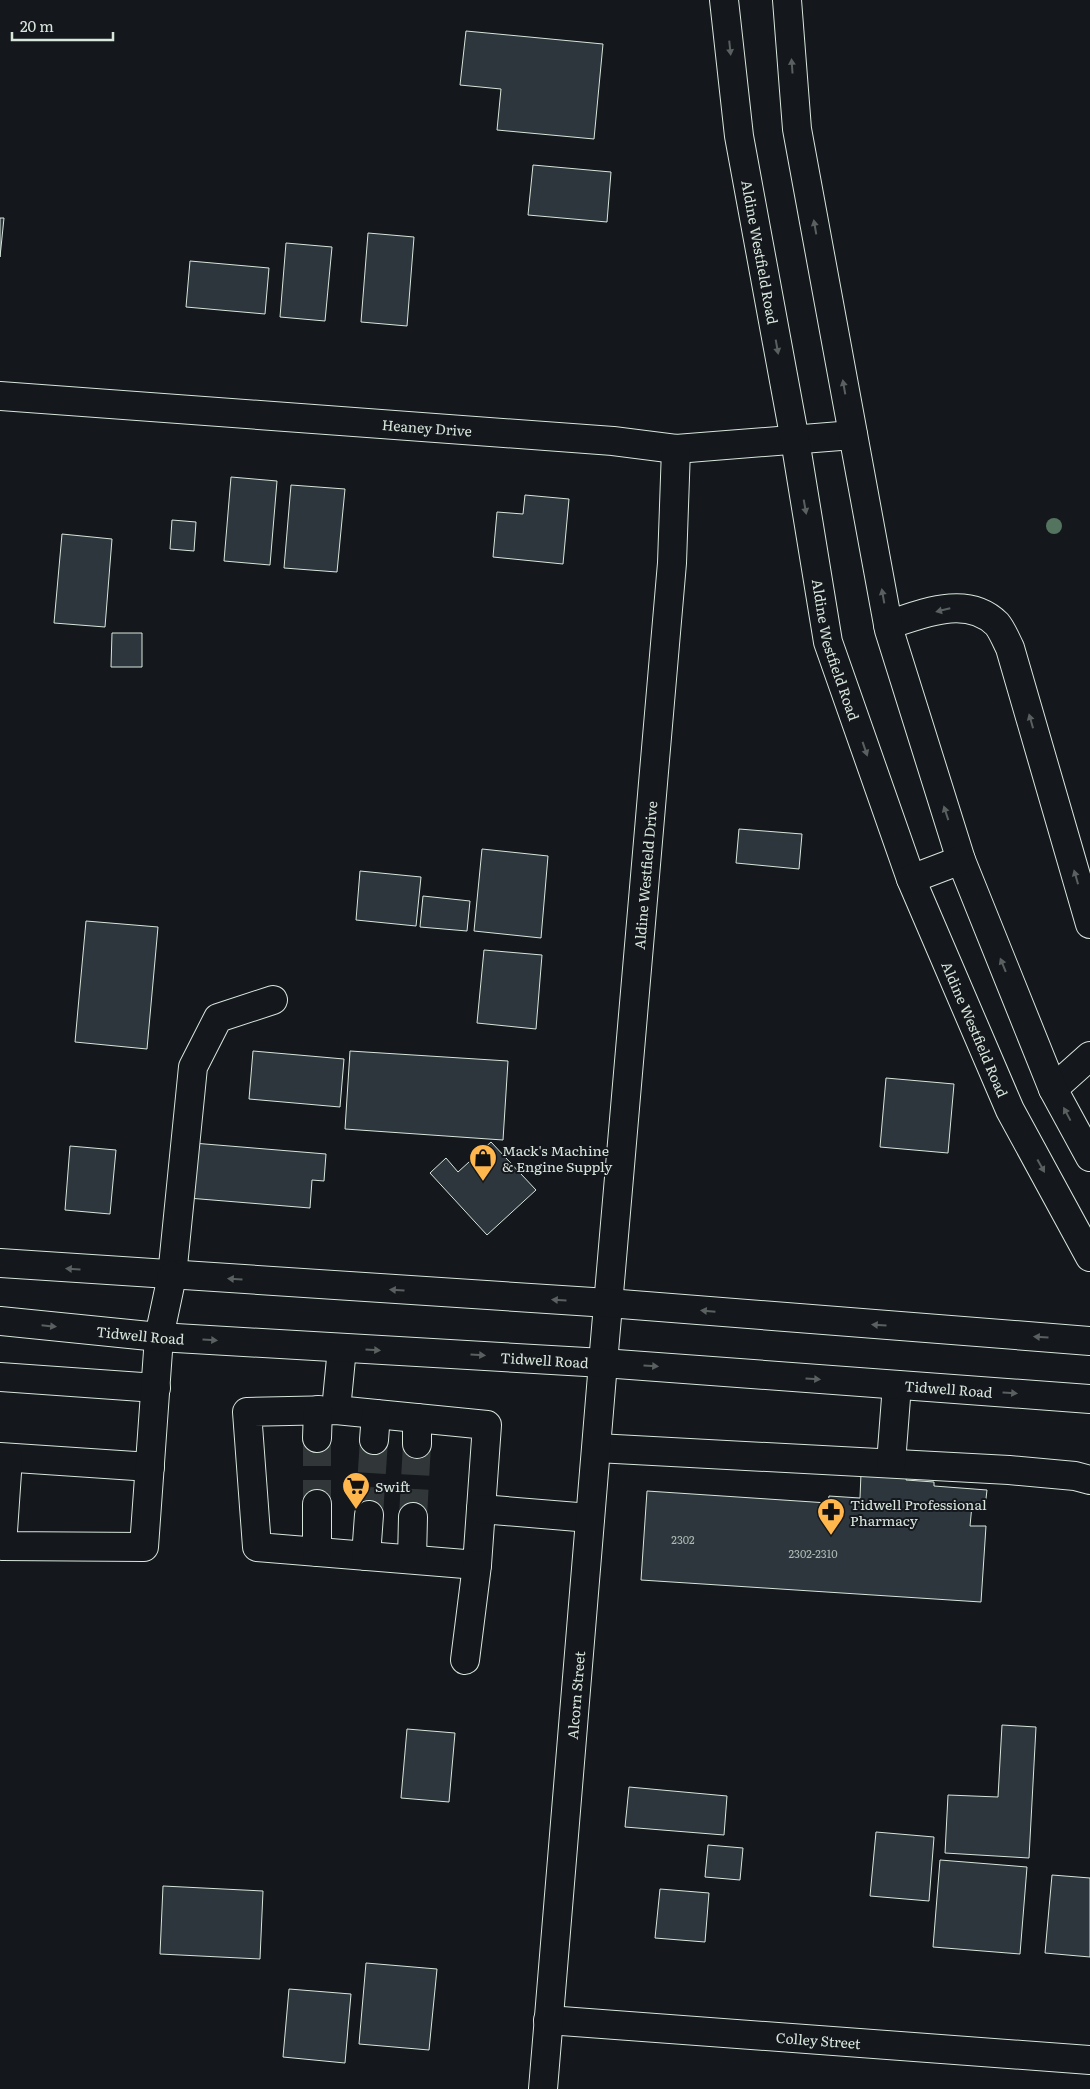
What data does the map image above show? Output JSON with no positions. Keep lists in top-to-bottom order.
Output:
{
  "streets": {
    "main road": [
      "Aldine Westfield Road",
      "Heaney Drive",
      "Aldine Westfield Drive",
      "Tidwell Road",
      "Alcorn Street",
      "Colley Street"
    ]
  },
  "crossings": [
    ["Aldine Westfield Road", "Heaney Drive"],
    ["Heaney Drive", "Aldine Westfield Drive"],
    ["Aldine Westfield Drive", "Alcorn Street"],
    ["Tidwell Road", "Alcorn Street"],
    ["Alcorn Street", "Colley Street"]
  ],
  "places": {
    "shop": ["Mack's Machine & Engine Supply"],
    "supermarket": ["Swift"],
    "pharmacy": ["Tidwell Professional Pharmacy"]
  },
  "house_numbers": ["2302", "2302-2310"],
  "scale_bar": "20 m"
}
